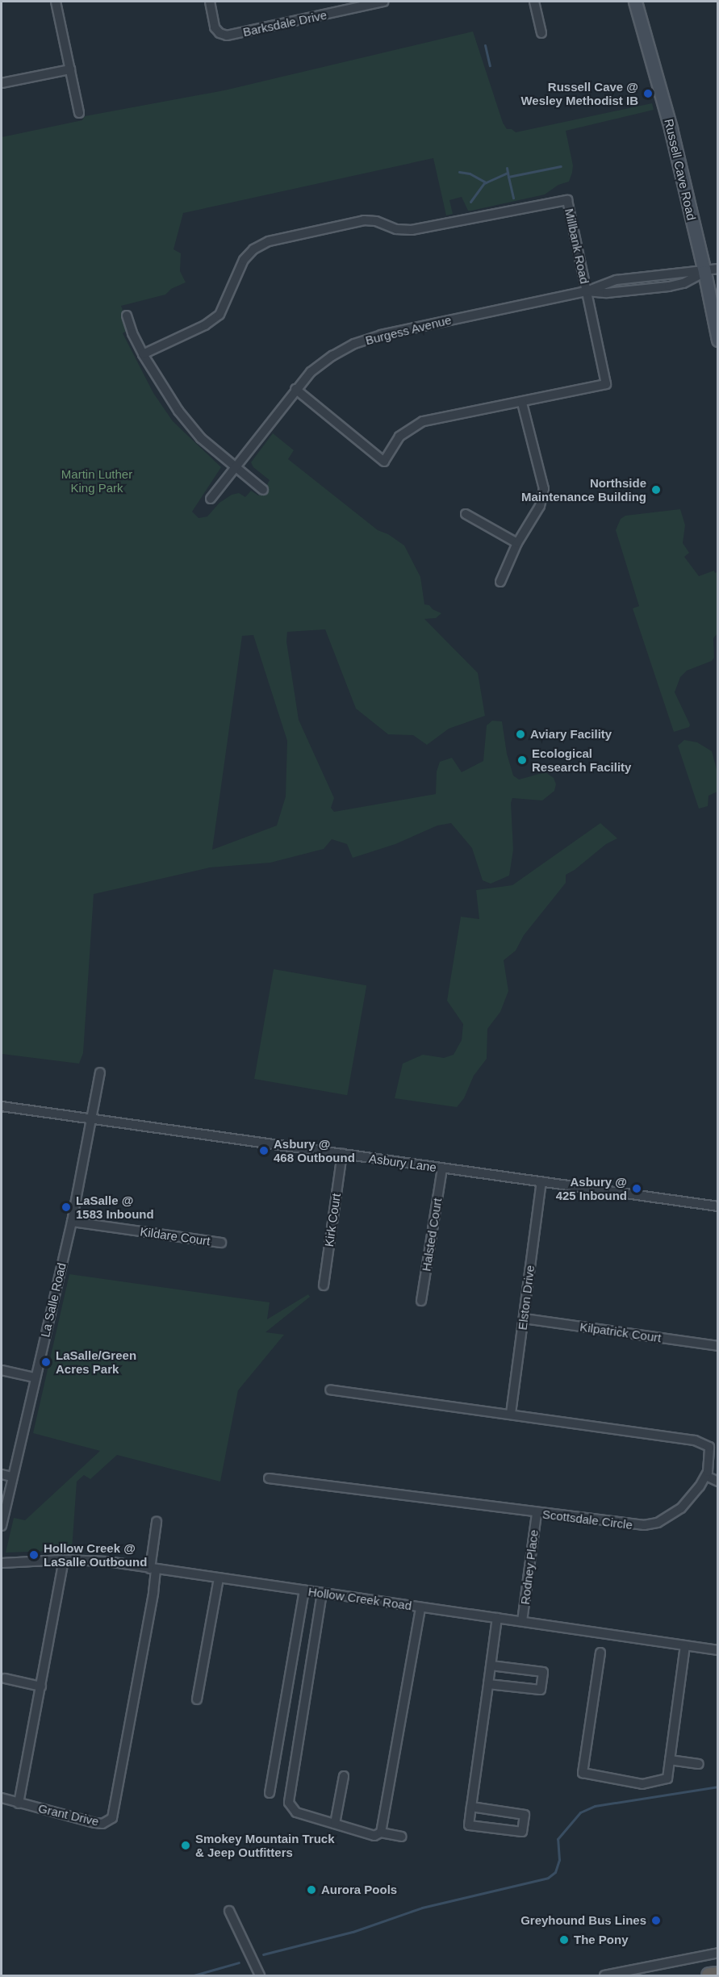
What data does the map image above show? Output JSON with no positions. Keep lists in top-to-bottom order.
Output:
{
  "streets": {
    "main road": ["Russell Cave Road"],
    "street": [
      "Barksdale Drive",
      "Millbank Road",
      "Burgess Avenue",
      "Asbury Lane",
      "Kirk Court",
      "Halsted Court",
      "Kildare Court",
      "Elston Drive",
      "La Salle Road",
      "Kilpatrick Court",
      "Scottsdale Circle",
      "Rodney Place",
      "Hollow Creek Road",
      "Grant Drive"
    ]
  },
  "crossings": [
    ["Russell Cave Road", "Burgess Avenue"],
    ["Millbank Road", "Burgess Avenue"],
    ["Asbury Lane", "Kirk Court"],
    ["Asbury Lane", "Halsted Court"],
    ["Asbury Lane", "Elston Drive"],
    ["Asbury Lane", "La Salle Road"],
    ["Kildare Court", "La Salle Road"],
    ["Elston Drive", "Kilpatrick Court"],
    ["Scottsdale Circle", "Rodney Place"],
    ["Rodney Place", "Hollow Creek Road"],
    ["Hollow Creek Road", "Grant Drive"]
  ],
  "parks": ["Martin Luther King Park"],
  "places": [
    "Russell Cave @ Wesley Methodist IB",
    "Northside Maintenance Building",
    "Aviary Facility",
    "Ecological Research Facility",
    "Asbury @ 468 Outbound",
    "Asbury @ 425 Inbound",
    "LaSalle @ 1583 Inbound",
    "LaSalle/Green Acres Park",
    "Hollow Creek @ LaSalle Outbound",
    "Smokey Mountain Truck & Jeep Outfitters",
    "Aurora Pools",
    "Greyhound Bus Lines",
    "The Pony"
  ]
}
